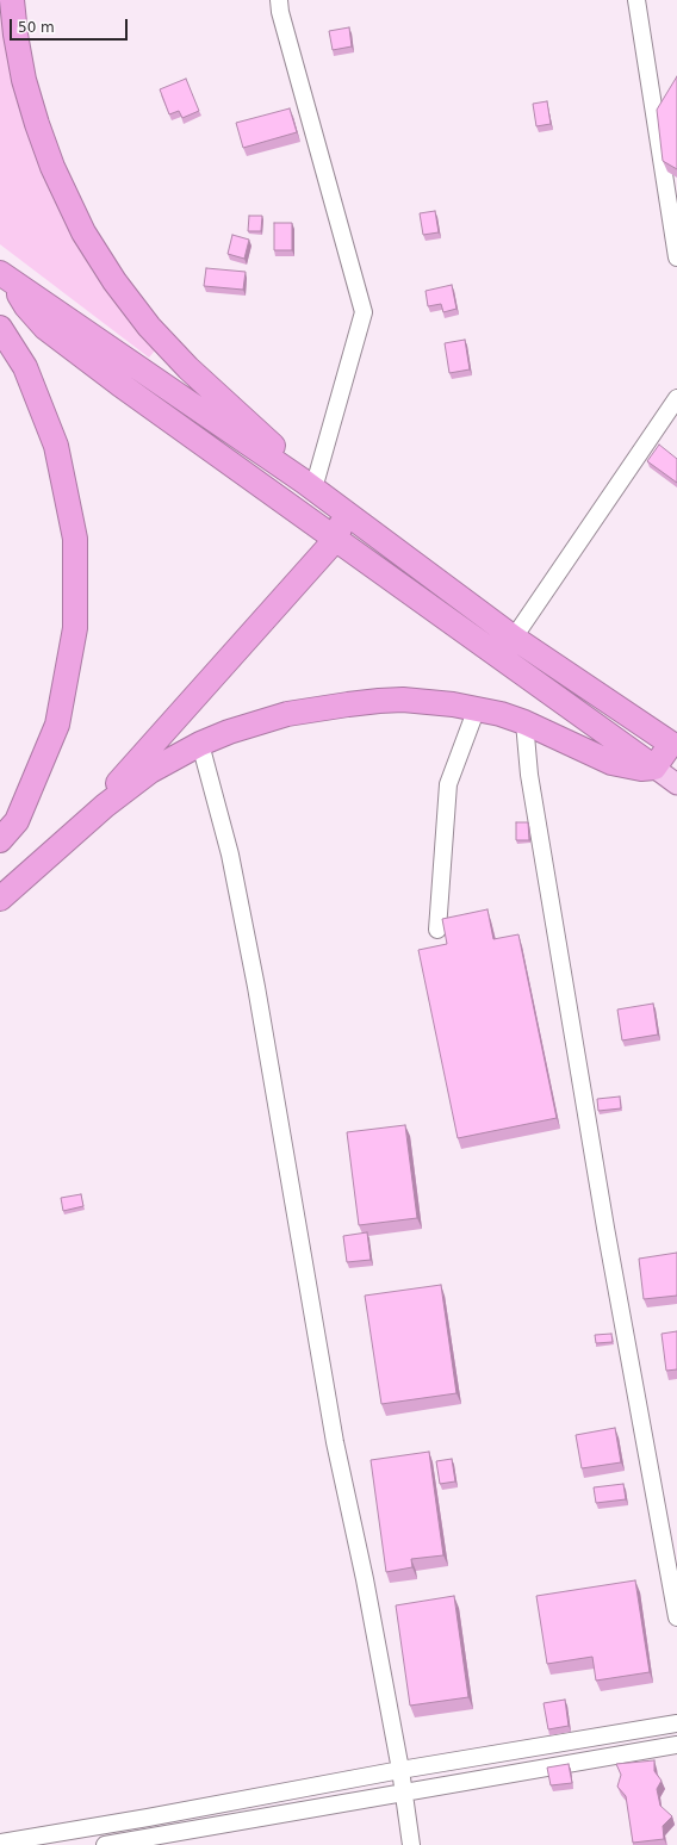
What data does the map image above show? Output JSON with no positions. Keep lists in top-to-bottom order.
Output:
{
  "scale_bar": "50 m"
}
